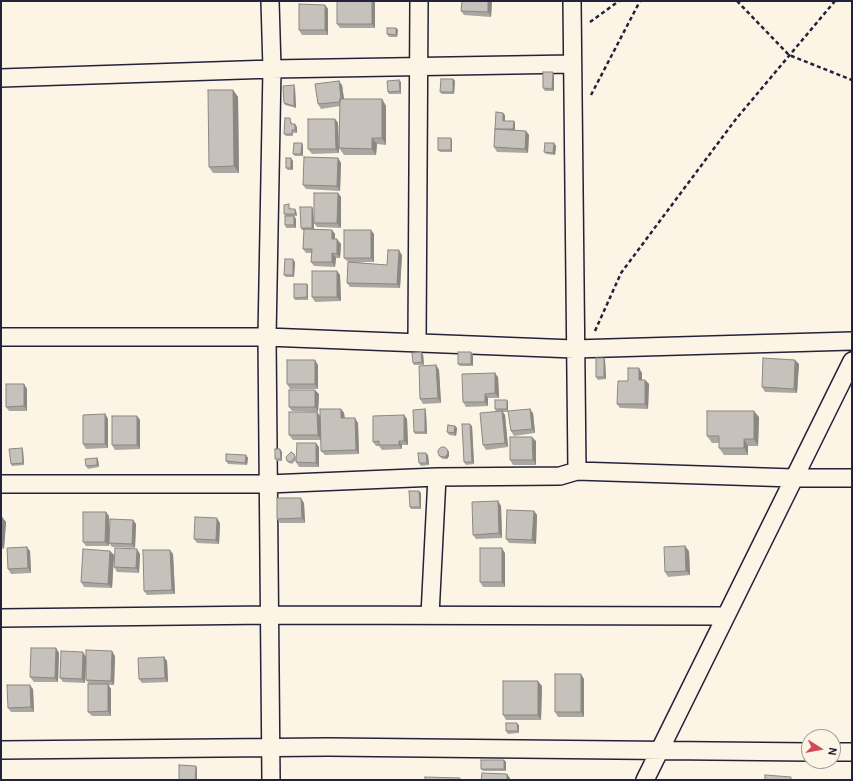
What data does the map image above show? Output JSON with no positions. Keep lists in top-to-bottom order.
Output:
{
  "north": "right"
}
